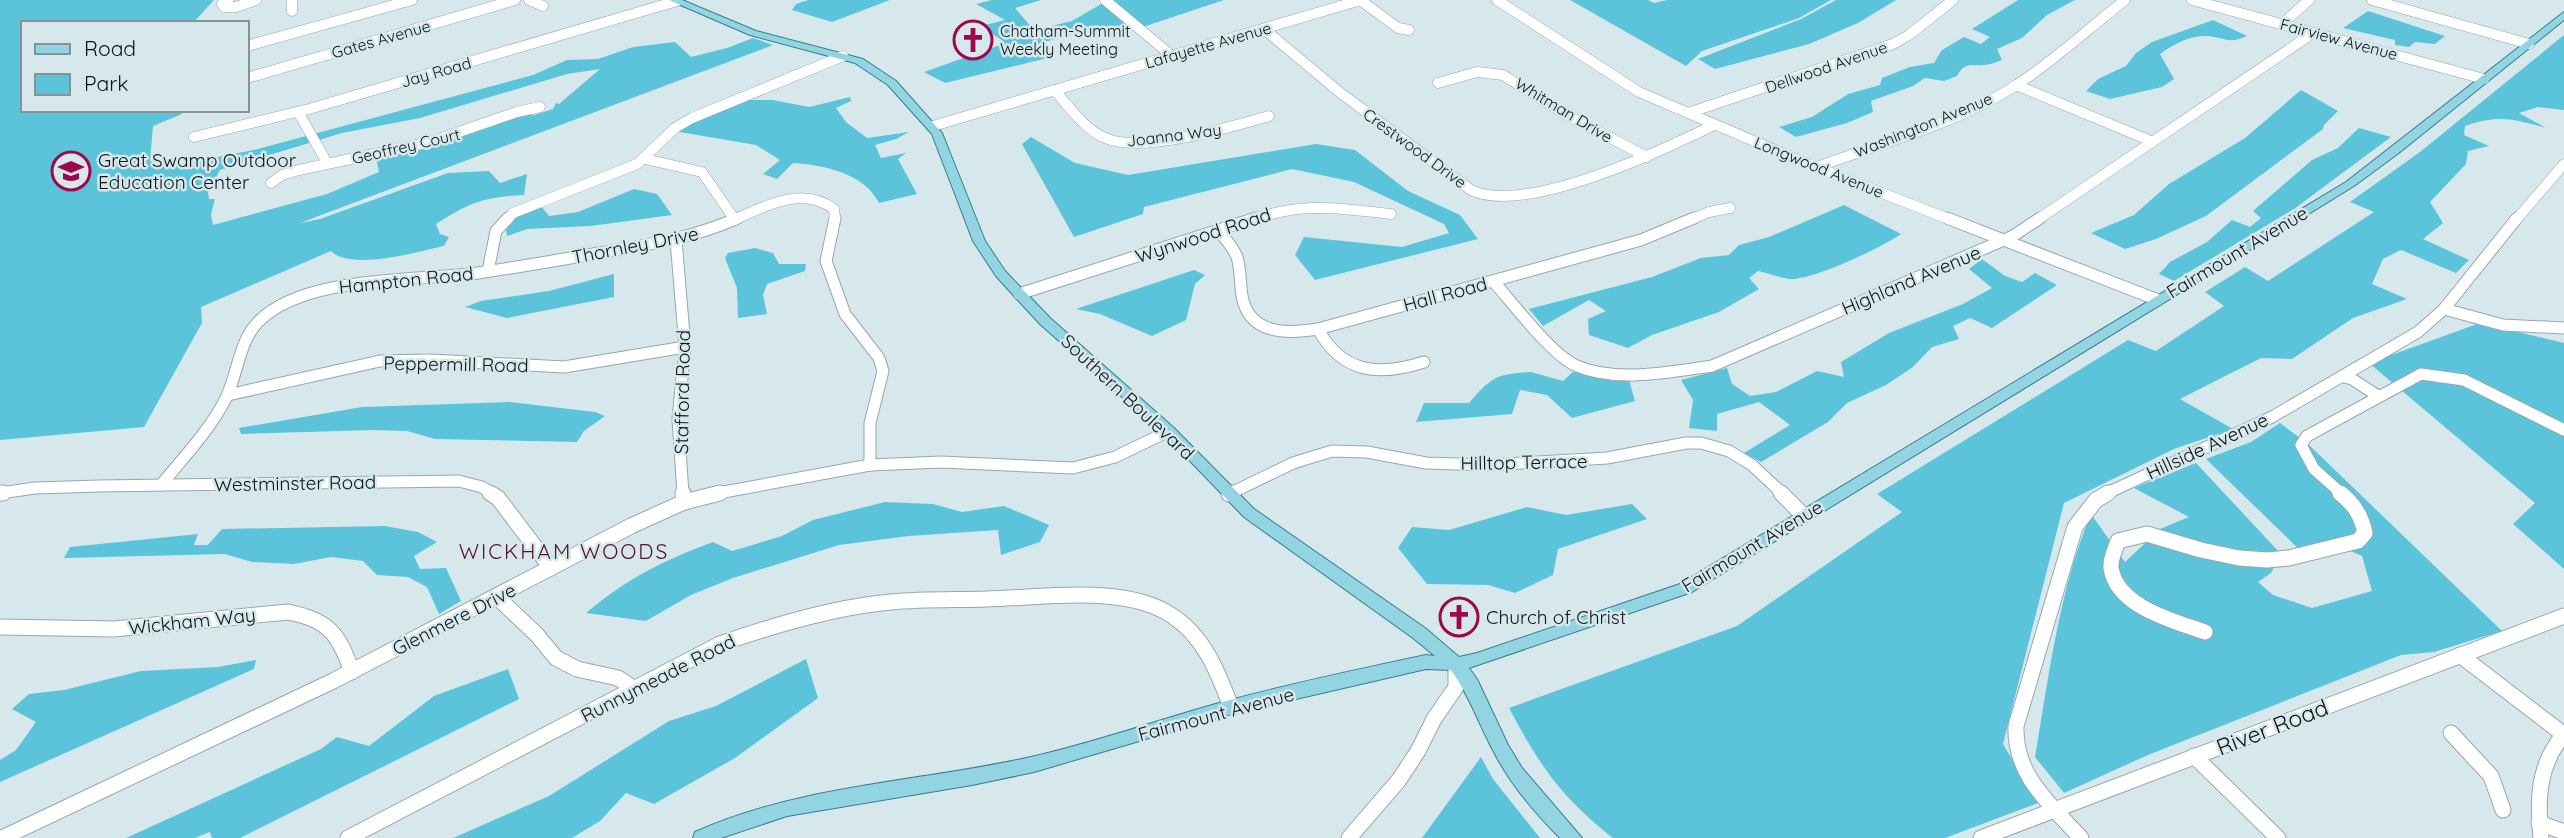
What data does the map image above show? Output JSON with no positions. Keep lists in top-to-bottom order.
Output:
{
  "streets": {
    "main road": ["Fairmount Avenue", "Southern Boulevard"],
    "street": [
      "Gates Avenue",
      "Fairview Avenue",
      "Lafayette Avenue",
      "Dellwood Avenue",
      "Jay Road",
      "Whitman Drive",
      "Washington Avenue",
      "Joanna Way",
      "Geoffrey Court",
      "Crestwood Drive",
      "Longwood Avenue",
      "Wynwood Road",
      "Thornley Drive",
      "Hampton Road",
      "Highland Avenue",
      "Hall Road",
      "Peppermill Road",
      "Stafford Road",
      "Hillside Avenue",
      "Hilltop Terrace",
      "Westminster Road",
      "Glenmere Drive",
      "Wickham Way",
      "Runnymeade Road",
      "River Road"
    ]
  },
  "crossings": [
    ["Fairview Avenue", "Fairmount Avenue"],
    ["Fairview Avenue", "Highland Avenue"],
    ["Lafayette Avenue", "Joanna Way"],
    ["Lafayette Avenue", "Crestwood Drive"],
    ["Lafayette Avenue", "Southern Boulevard"],
    ["Dellwood Avenue", "Longwood Avenue"],
    ["Jay Road", "Southern Boulevard"],
    ["Whitman Drive", "Crestwood Drive"],
    ["Washington Avenue", "Longwood Avenue"],
    ["Crestwood Drive", "Longwood Avenue"],
    ["Longwood Avenue", "Fairmount Avenue"],
    ["Longwood Avenue", "Highland Avenue"],
    ["Wynwood Road", "Hall Road"],
    ["Wynwood Road", "Southern Boulevard"],
    ["Thornley Drive", "Hampton Road"],
    ["Thornley Drive", "Stafford Road"],
    ["Thornley Drive", "Glenmere Drive"],
    ["Fairmount Avenue", "Southern Boulevard"],
    ["Fairmount Avenue", "Hilltop Terrace"],
    ["Fairmount Avenue", "Runnymeade Road"],
    ["Hampton Road", "Peppermill Road"],
    ["Hampton Road", "Southern Boulevard"],
    ["Hampton Road", "Westminster Road"],
    ["Highland Avenue", "Hall Road"],
    ["Peppermill Road", "Stafford Road"],
    ["Stafford Road", "Glenmere Drive"],
    ["Southern Boulevard", "Hilltop Terrace"],
    ["Southern Boulevard", "Glenmere Drive"],
    ["Hillside Avenue", "River Road"],
    ["Westminster Road", "Glenmere Drive"],
    ["Glenmere Drive", "Wickham Way"]
  ],
  "districts": ["WICKHAM WOODS"],
  "places": {
    "church": ["Chatham-Summit Weekly Meeting", "Church of Christ"],
    "school or university": ["Great Swamp Outdoor Education Center"]
  },
  "legend": ["Road", "Park"]
}
